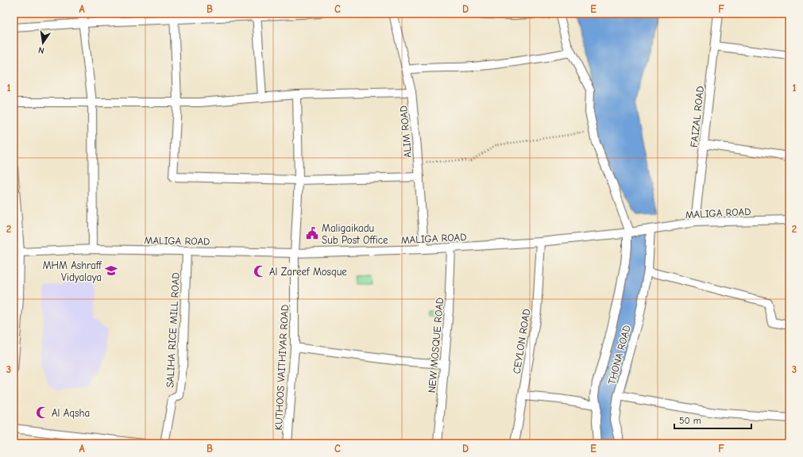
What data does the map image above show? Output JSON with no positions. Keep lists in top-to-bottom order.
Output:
{
  "streets": {
    "street": [
      "FAIZAL ROAD",
      "ALIM ROAD",
      "MALIGA ROAD",
      "SALIHA RICE MILL ROAD",
      "CEYLON ROAD",
      "NEW MOSQUE ROAD",
      "THONA ROAD",
      "KUTHOOS VAITHIYAR ROAD"
    ]
  },
  "crossings": [
    ["FAIZAL ROAD", "MALIGA ROAD"],
    ["ALIM ROAD", "MALIGA ROAD"],
    ["MALIGA ROAD", "SALIHA RICE MILL ROAD"],
    ["MALIGA ROAD", "CEYLON ROAD"],
    ["MALIGA ROAD", "NEW MOSQUE ROAD"],
    ["MALIGA ROAD", "THONA ROAD"],
    ["MALIGA ROAD", "KUTHOOS VAITHIYAR ROAD"]
  ],
  "places": {
    "public building": ["Maligaikadu Sub Post Office"],
    "school or university": ["MHM Ashraff Vidyalaya"],
    "mosque": ["Al Zareef Mosque", "Al Aqsha"]
  },
  "scale_bar": "50 m",
  "north": "bottom",
  "grid": {
    "columns": [
      "A",
      "B",
      "C",
      "D",
      "E",
      "F"
    ],
    "rows": ["1", "2", "3"]
  }
}
